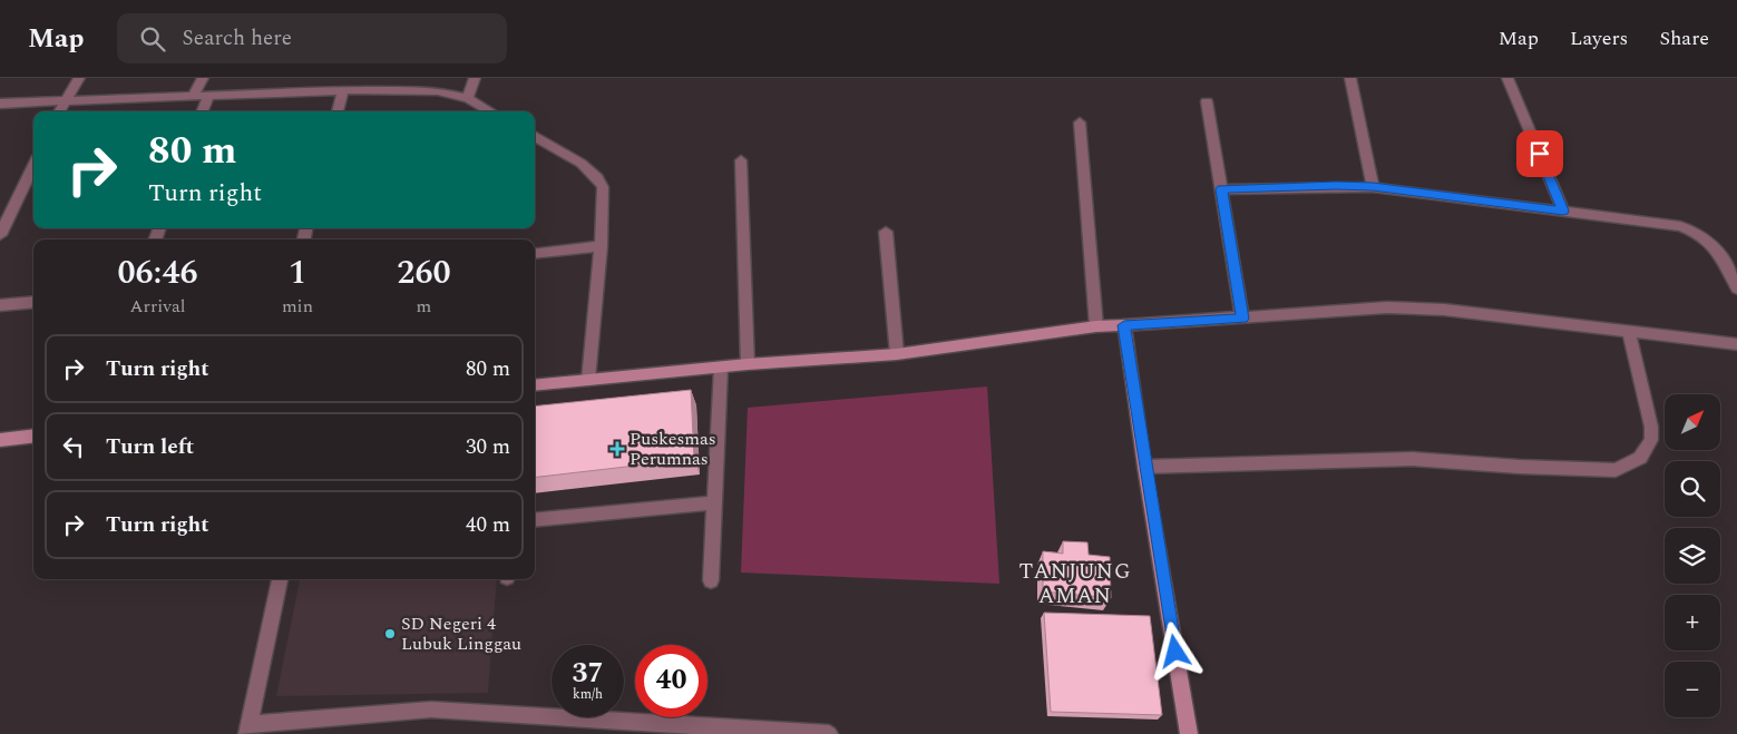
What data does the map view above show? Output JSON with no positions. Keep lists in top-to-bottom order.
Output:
{
  "districts": ["TANJUNG AMAN"],
  "places": {
    "health": ["Puskesmas Perumnas"],
    "other": ["SD Negeri 4 Lubuk Linggau"]
  },
  "north": "top right",
  "page": {
    "header": "Map",
    "search": "Search here",
    "nav": ["Map", "Layers", "Share"],
    "turn": ["80 m", "Turn right"],
    "eta": [
      "06:46",
      "Arrival",
      "1",
      "min",
      "260",
      "m"
    ],
    "list": [
      {
        "name": "Turn right",
        "value": "80 m"
      },
      {
        "name": "Turn left",
        "value": "30 m"
      },
      {
        "name": "Turn right",
        "value": "40 m"
      }
    ],
    "map_buttons": ["+", "−"],
    "speed": "37 km/h",
    "limit": "40"
  }
}
